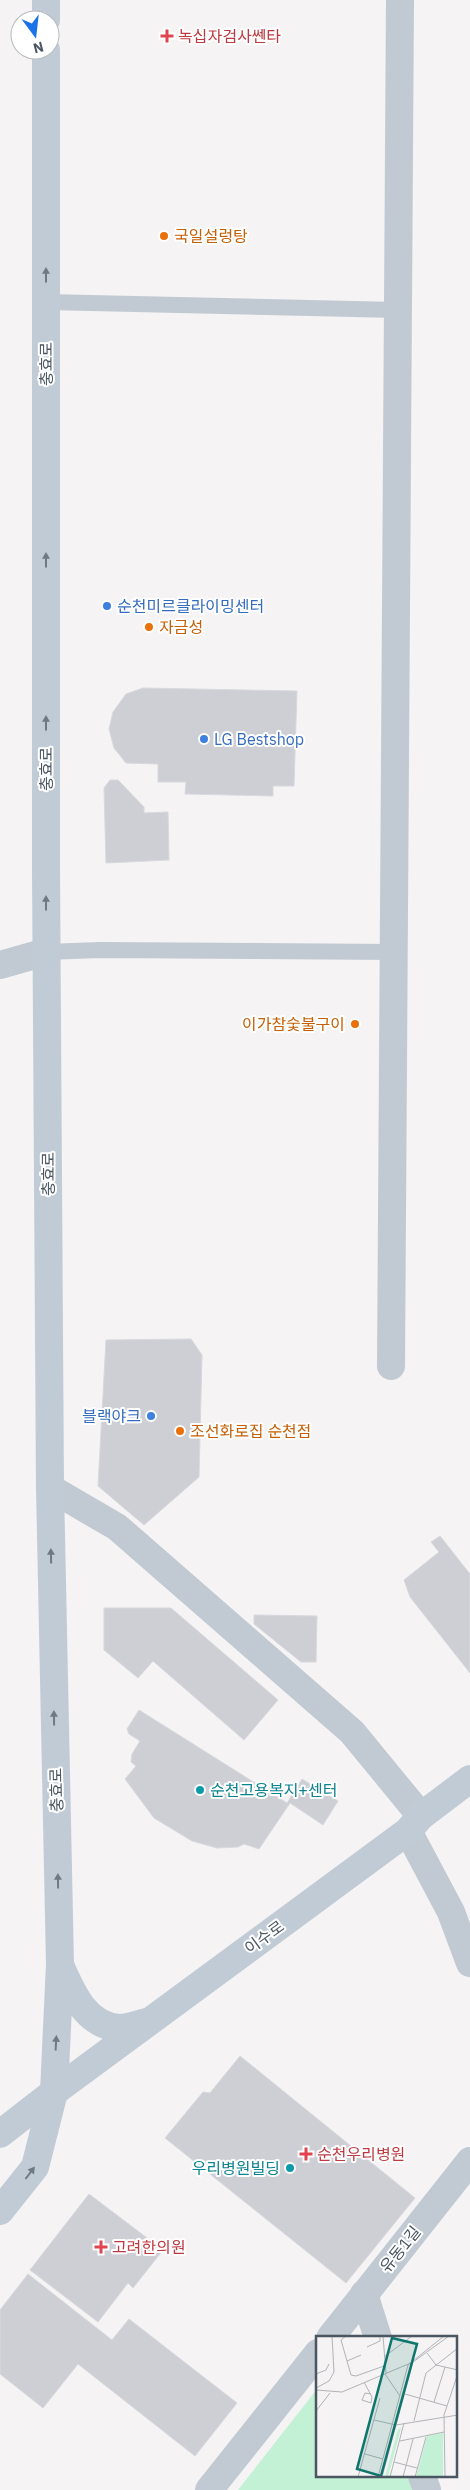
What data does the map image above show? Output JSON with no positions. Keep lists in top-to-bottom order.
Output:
{
  "streets": {
    "main road": ["충효로", "이수로"],
    "street": ["유동1길"]
  },
  "crossings": [
    ["충효로", "이수로"]
  ],
  "one_way": ["충효로"],
  "places": {
    "health": ["녹십자검사쎈타", "순천우리병원", "고려한의원"],
    "other": [
      "국일설렁탕",
      "순천미르클라이밍센터",
      "자금성",
      "LG Bestshop",
      "이가참숯불구이",
      "블랙야크",
      "조선화로집 순천점",
      "순천고용복지+센터",
      "우리병원빌딩"
    ]
  },
  "north": "bottom"
}
